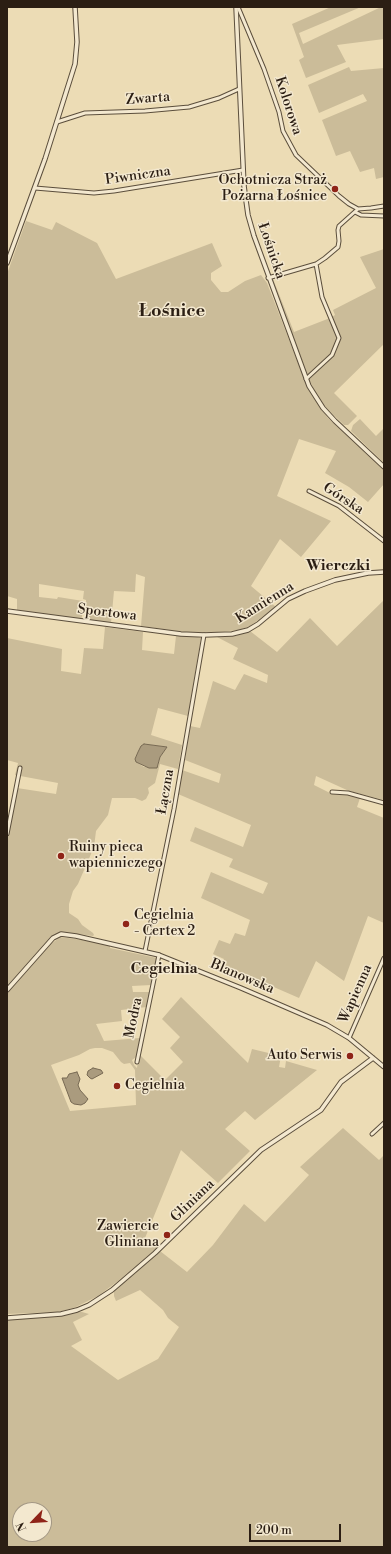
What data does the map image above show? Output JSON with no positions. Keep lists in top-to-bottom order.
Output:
{
  "streets": {
    "street": [
      "Zwarta",
      "Kolorowa",
      "Piwniczna",
      "Łośnicka",
      "Górska",
      "Kamienna",
      "Sportowa",
      "Łączna",
      "Blanowska",
      "Wapienna",
      "Modra",
      "Gliniana"
    ]
  },
  "crossings": [
    ["Zwarta", "Łośnicka"],
    ["Kolorowa", "Łośnicka"],
    ["Piwniczna", "Łośnicka"],
    ["Kamienna", "Sportowa"],
    ["Kamienna", "Łączna"],
    ["Sportowa", "Łączna"],
    ["Łączna", "Blanowska"],
    ["Blanowska", "Wapienna"],
    ["Blanowska", "Modra"],
    ["Blanowska", "Gliniana"]
  ],
  "districts": ["Łośnice", "Wierczki", "Cegielnia"],
  "places": [
    "Ochotnicza Straż Pożarna Łośnice",
    "Ruiny pieca wapienniczego",
    "Cegielnia - Certex 2",
    "Auto Serwis",
    "Cegielnia",
    "Zawiercie Gliniana"
  ],
  "scale_bar": "200 m",
  "north": "bottom left"
}
